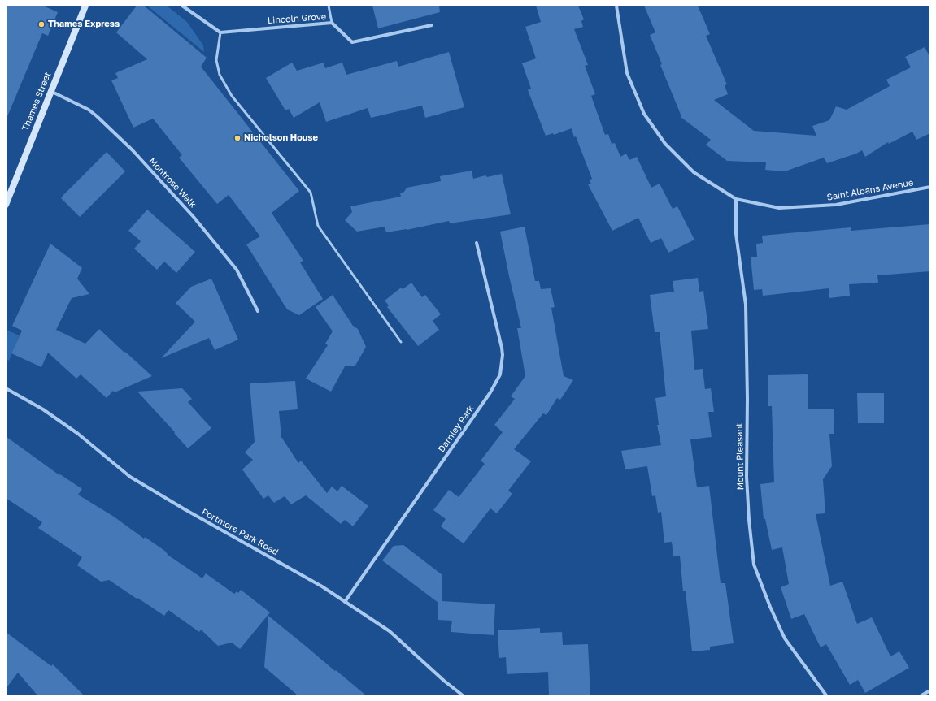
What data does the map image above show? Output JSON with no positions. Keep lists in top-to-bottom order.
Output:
{
  "streets": {
    "street": [
      "Lincoln Grove",
      "Thames Street",
      "Montrose Walk",
      "Saint Albans Avenue",
      "Darnley Park",
      "Mount Pleasant",
      "Portmore Park Road"
    ]
  },
  "crossings": [
    ["Thames Street", "Montrose Walk"],
    ["Saint Albans Avenue", "Mount Pleasant"],
    ["Darnley Park", "Portmore Park Road"]
  ],
  "places": ["Thames Express", "Nicholson House"]
}
